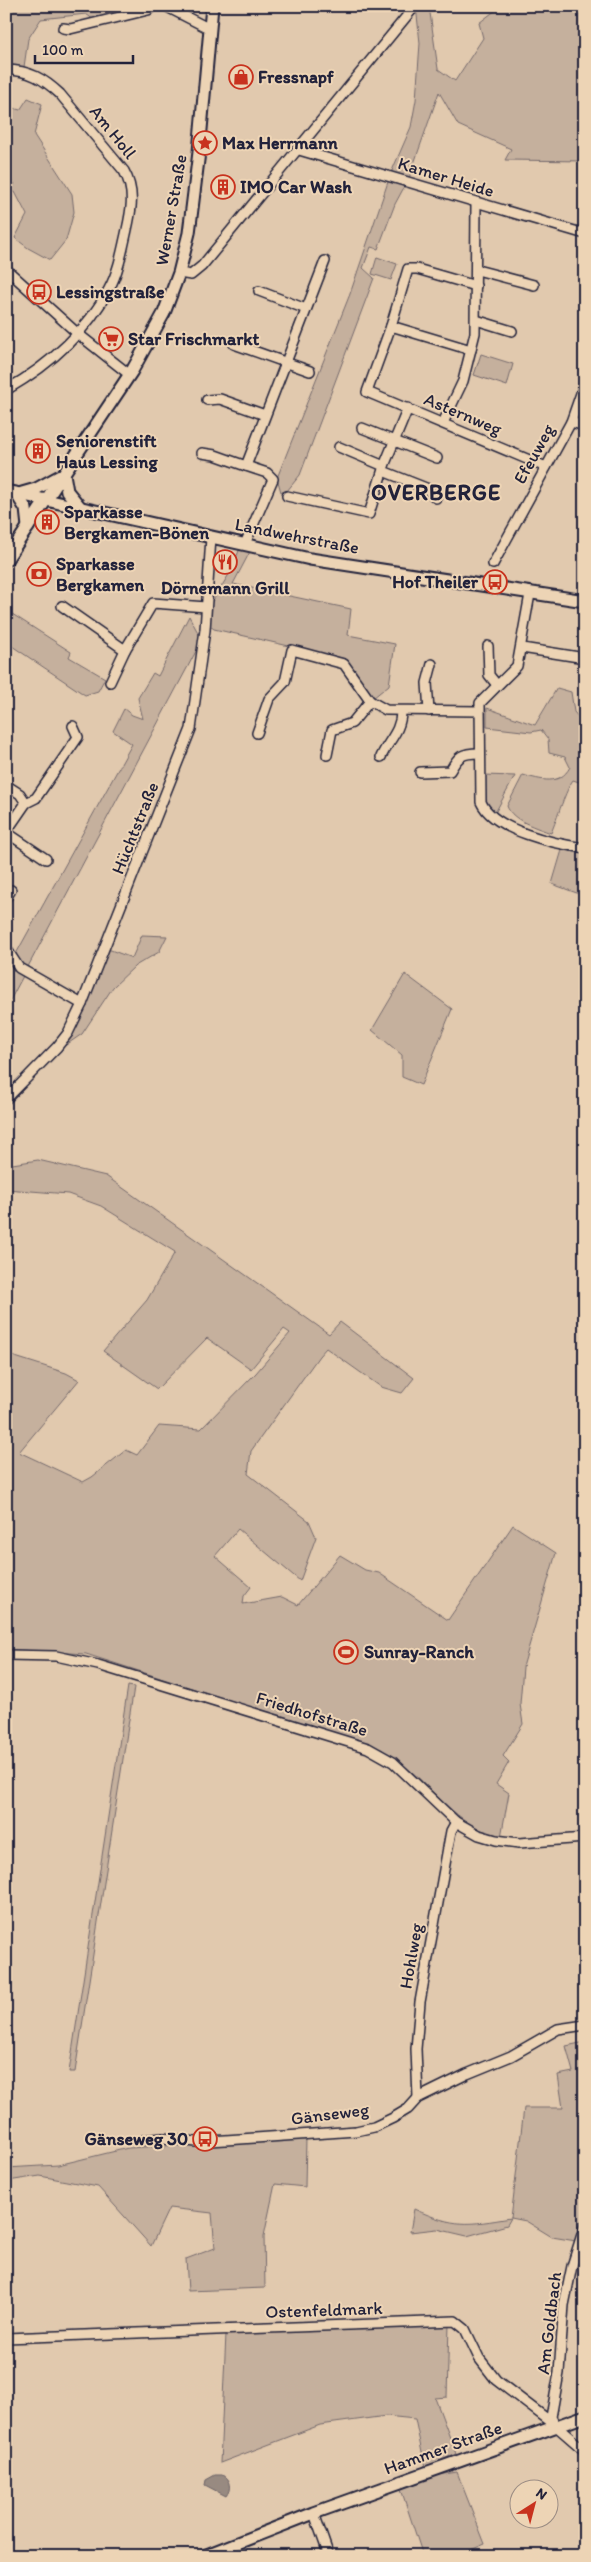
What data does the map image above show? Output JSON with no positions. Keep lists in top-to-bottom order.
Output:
{
  "streets": {
    "main road": ["Werner Straße", "Landwehrstraße", "Hammer Straße"],
    "street": [
      "Am Holl",
      "Kamer Heide",
      "Asternweg",
      "Efeuweg",
      "Hüchtstraße",
      "Friedhofstraße",
      "Hohlweg",
      "Gänseweg",
      "Ostenfeldmark",
      "Am Goldbach"
    ]
  },
  "crossings": [
    ["Werner Straße", "Landwehrstraße"],
    ["Asternweg", "Efeuweg"],
    ["Landwehrstraße", "Hüchtstraße"],
    ["Friedhofstraße", "Hohlweg"],
    ["Hohlweg", "Gänseweg"],
    ["Ostenfeldmark", "Am Goldbach"],
    ["Ostenfeldmark", "Hammer Straße"],
    ["Am Goldbach", "Hammer Straße"]
  ],
  "districts": ["OVERBERGE"],
  "places": {
    "shop": ["Fressnapf"],
    "place": ["Max Herrmann"],
    "building": ["IMO Car Wash", "Seniorenstift Haus Lessing", "Sparkasse Bergkamen-Bönen"],
    "bus stop": ["Lessingstraße", "Hof Theiler", "Gänseweg 30"],
    "supermarket": ["Star Frischmarkt"],
    "restaurant": ["Dörnemann Grill"],
    "bank": ["Sparkasse Bergkamen"],
    "sports": ["Sunray-Ranch"]
  },
  "scale_bar": "100 m",
  "north": "top right"
}
